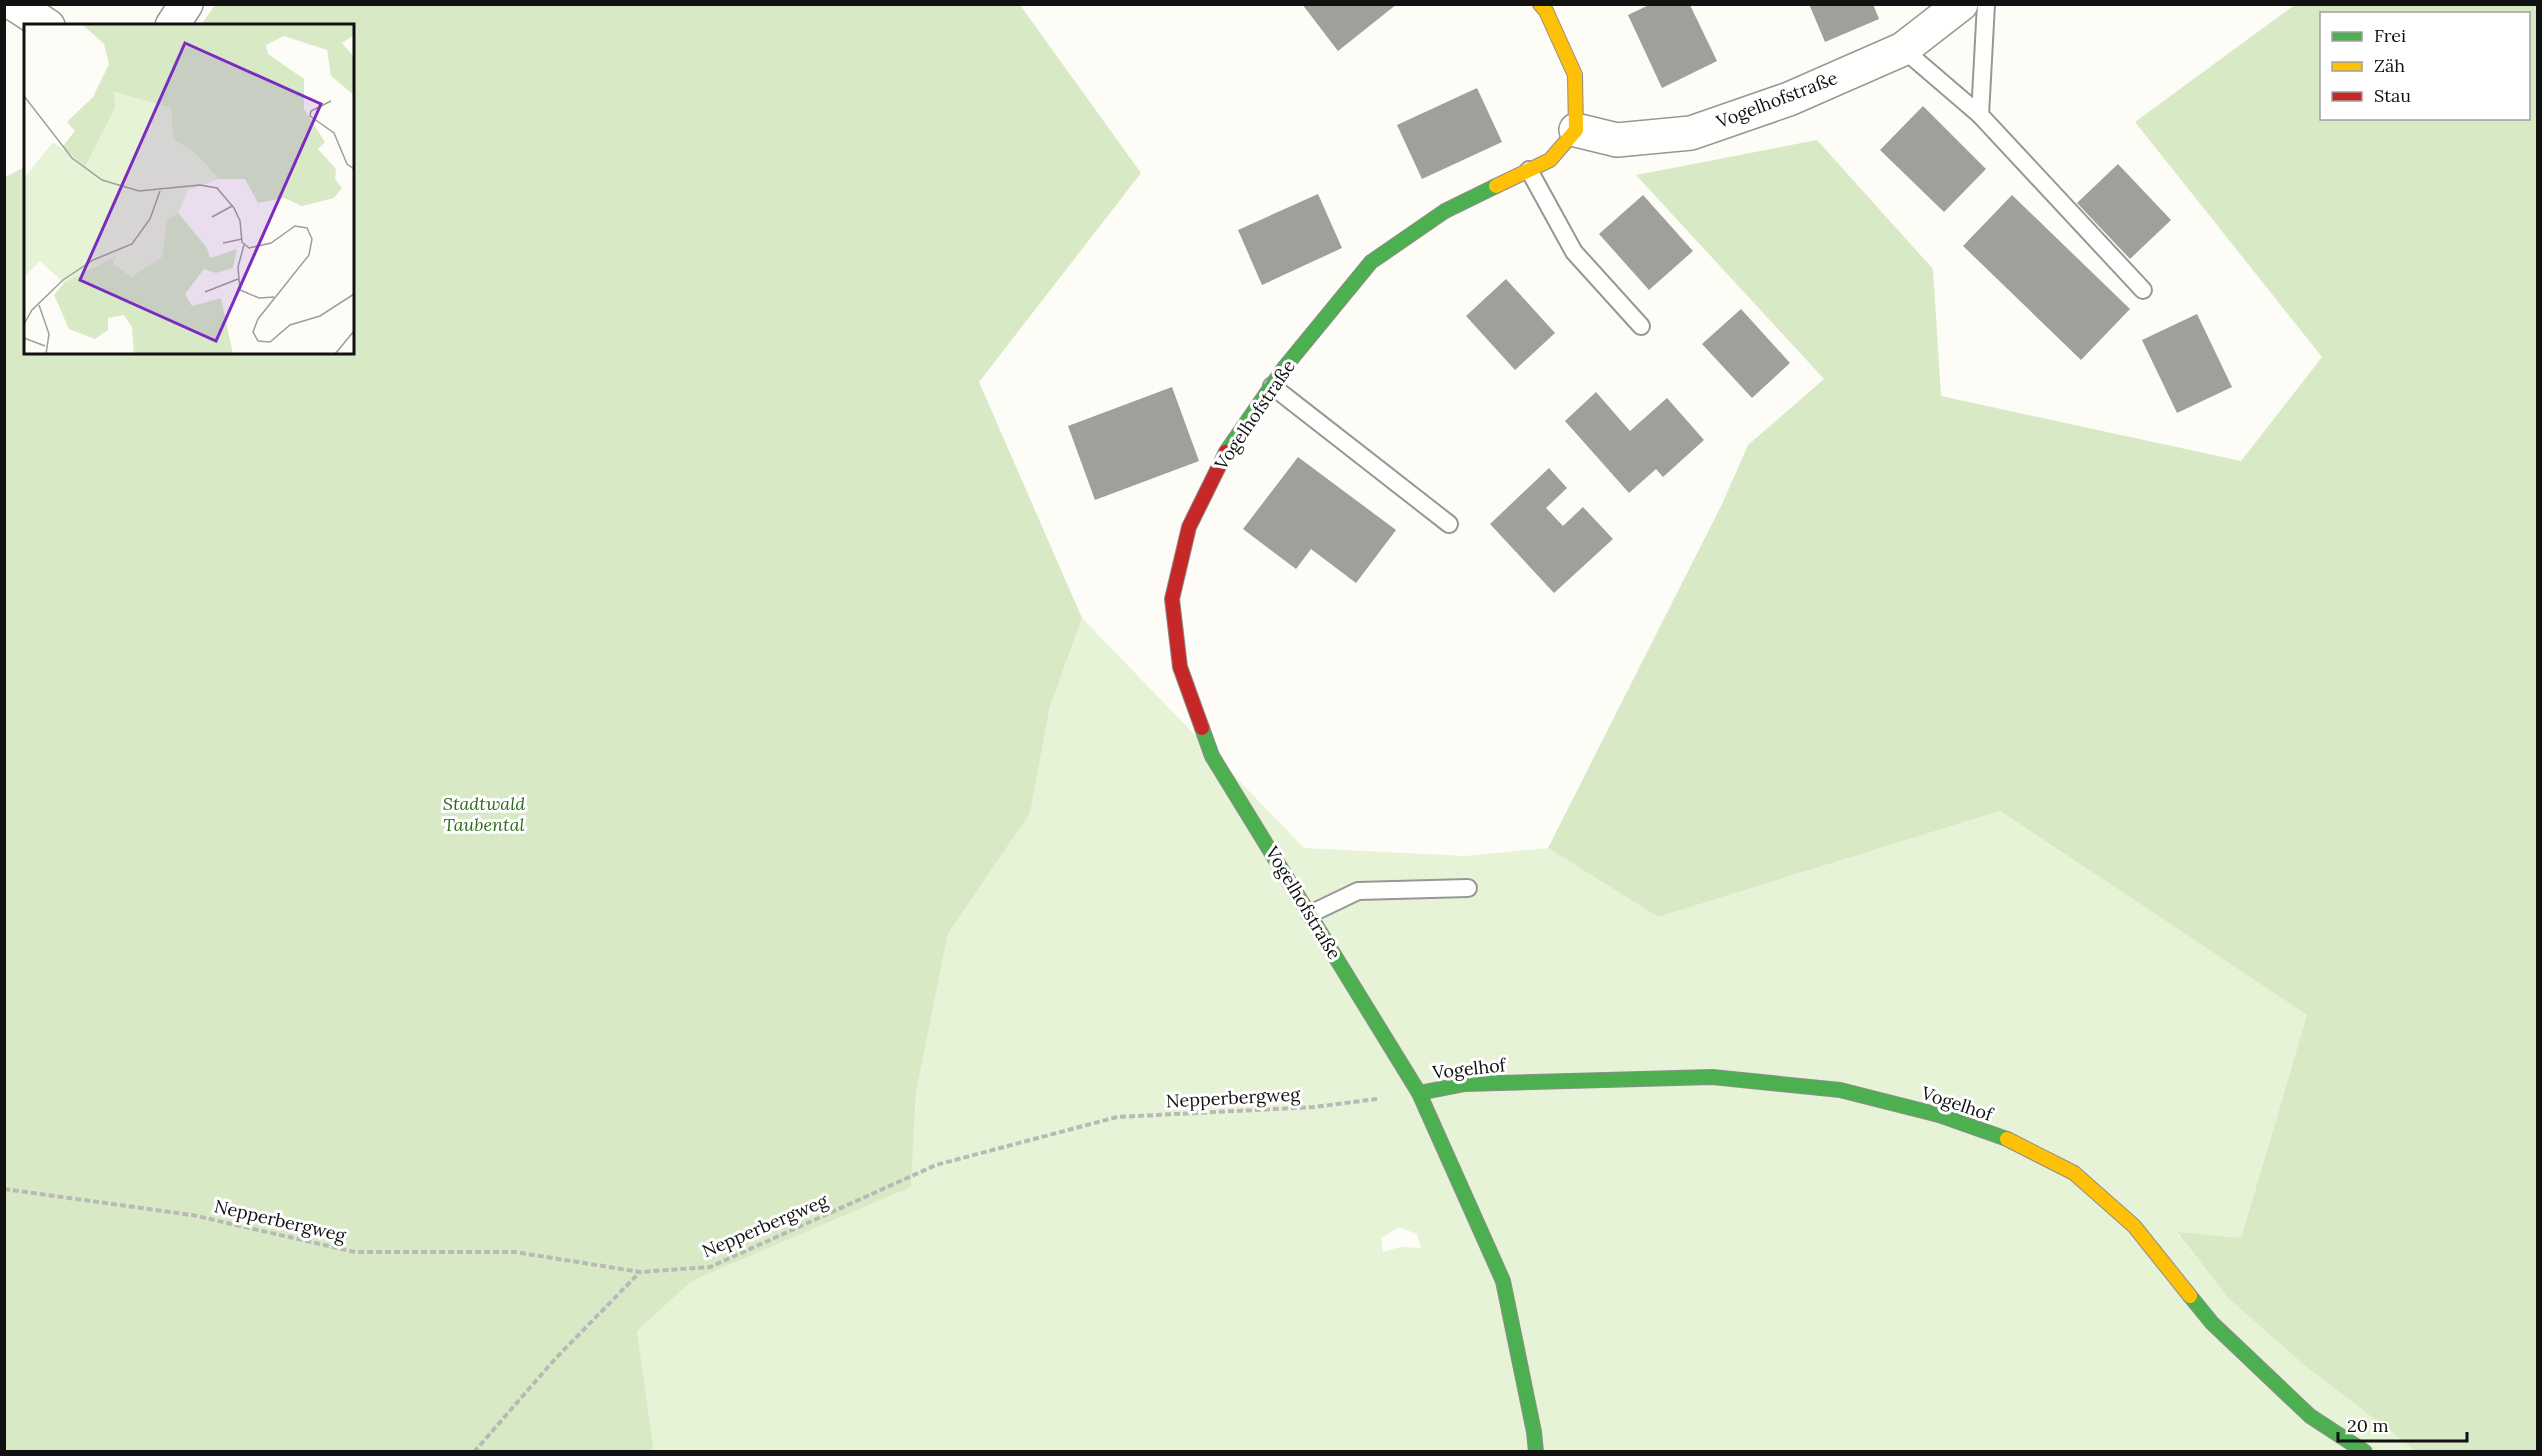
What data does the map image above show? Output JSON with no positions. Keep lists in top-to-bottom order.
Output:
{
  "streets": {
    "street": ["Vogelhofstraße", "Vogelhof"],
    "path": ["Nepperbergweg"]
  },
  "crossings": [
    ["Vogelhofstraße", "Vogelhof"],
    ["Vogelhofstraße", "Nepperbergweg"],
    ["Vogelhof", "Nepperbergweg"]
  ],
  "parks": ["Stadtwald Taubental"],
  "legend": ["Frei", "Zäh", "Stau"],
  "scale_bar": "20 m"
}
